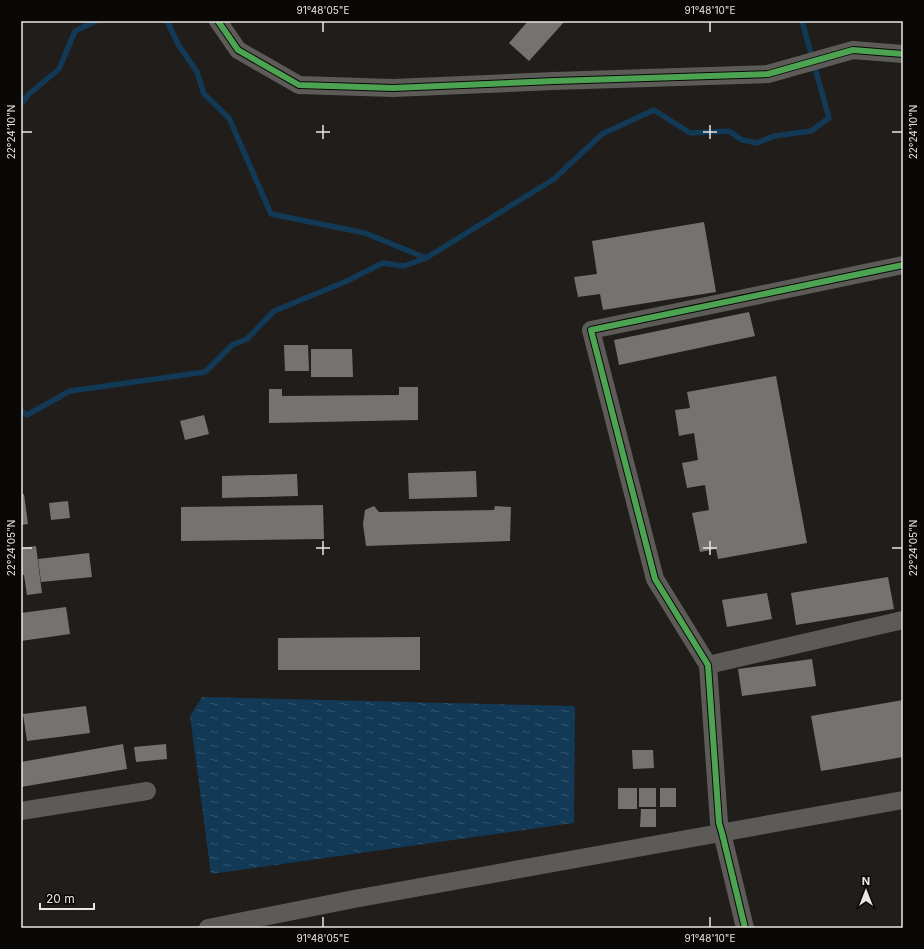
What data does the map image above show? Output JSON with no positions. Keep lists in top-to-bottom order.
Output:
{
  "scale_bar": "20 m",
  "north": "top",
  "coordinates": [
    "91°48'05\"E",
    "91°48'10\"E",
    "22°24'10\"N",
    "22°24'05\"N"
  ]
}
